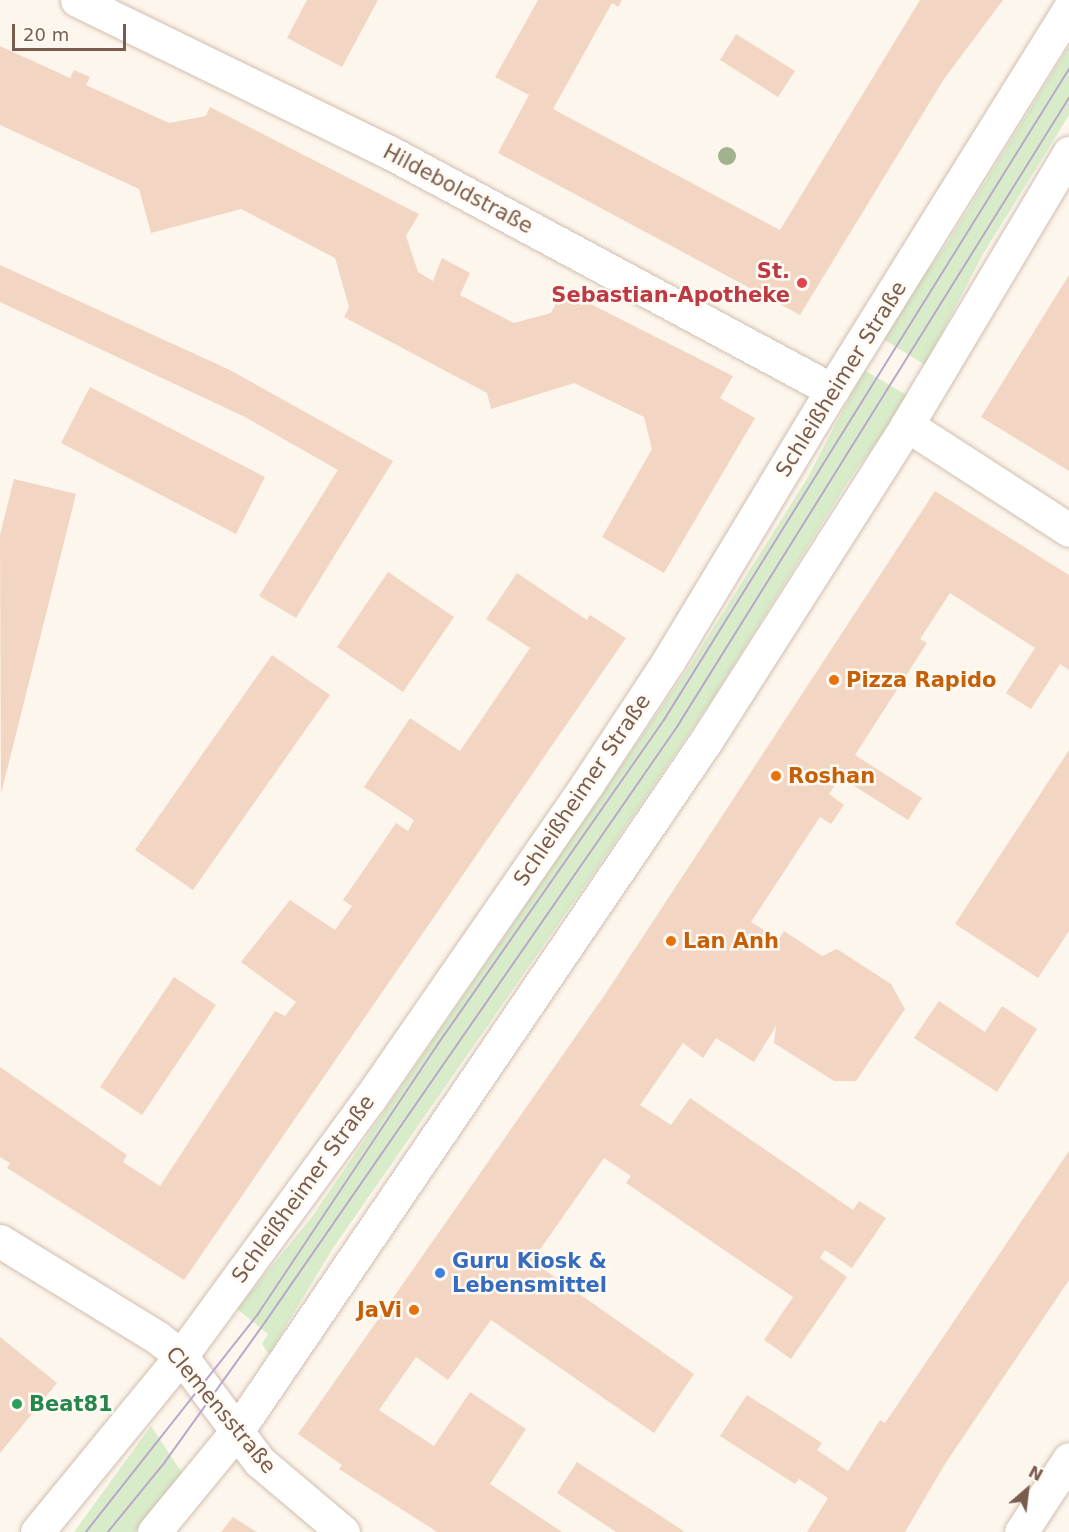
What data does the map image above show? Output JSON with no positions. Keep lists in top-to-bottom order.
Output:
{
  "streets": {
    "main road": ["Hildeboldstraße", "Schleißheimer Straße", "Clemensstraße"]
  },
  "crossings": [
    ["Hildeboldstraße", "Schleißheimer Straße"],
    ["Schleißheimer Straße", "Clemensstraße"]
  ],
  "places": [
    "St. Sebastian-Apotheke",
    "Pizza Rapido",
    "Roshan",
    "Lan Anh",
    "Guru Kiosk & Lebensmittel",
    "JaVi",
    "Beat81"
  ],
  "scale_bar": "20 m",
  "north": "top right"
}
